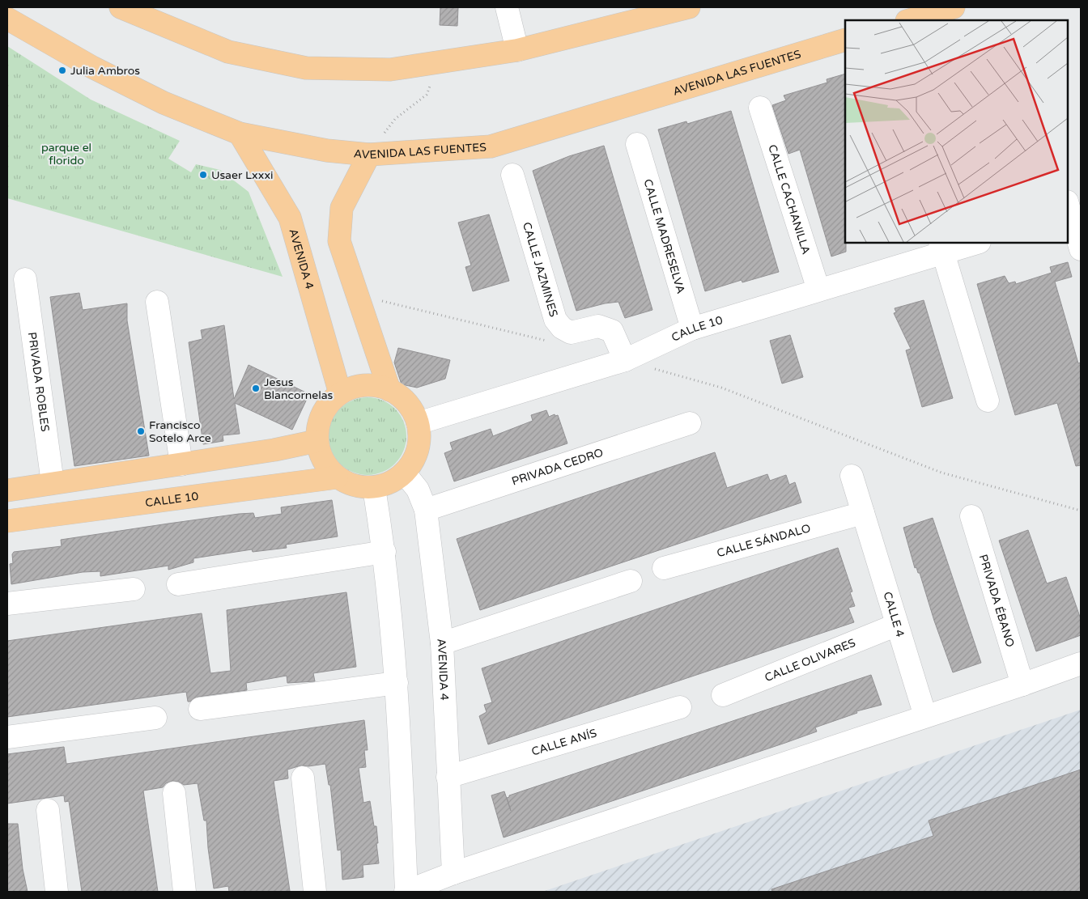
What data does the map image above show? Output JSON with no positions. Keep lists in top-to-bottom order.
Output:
{
  "streets": {
    "main road": ["AVENIDA LAS FUENTES", "AVENIDA 4", "CALLE 10"],
    "street": [
      "CALLE CACHANILLA",
      "CALLE MADRESELVA",
      "CALLE JAZMINES",
      "PRIVADA ROBLES",
      "PRIVADA CEDRO",
      "CALLE SÁNDALO",
      "PRIVADA ÉBANO",
      "CALLE 4",
      "CALLE OLIVARES",
      "CALLE ANÍS"
    ]
  },
  "crossings": [
    ["AVENIDA LAS FUENTES", "AVENIDA 4"],
    ["CALLE CACHANILLA", "CALLE 10"],
    ["CALLE MADRESELVA", "CALLE 10"],
    ["AVENIDA 4", "CALLE 10"],
    ["AVENIDA 4", "PRIVADA CEDRO"],
    ["AVENIDA 4", "CALLE ANÍS"],
    ["CALLE JAZMINES", "CALLE 10"],
    ["CALLE SÁNDALO", "CALLE 4"],
    ["CALLE 4", "CALLE OLIVARES"]
  ],
  "parks": ["parque el florido"],
  "places": [
    "Julia Ambros",
    "Usaer Lxxxi",
    "Jesus Blancornelas",
    "Francisco Sotelo Arce"
  ]
}
